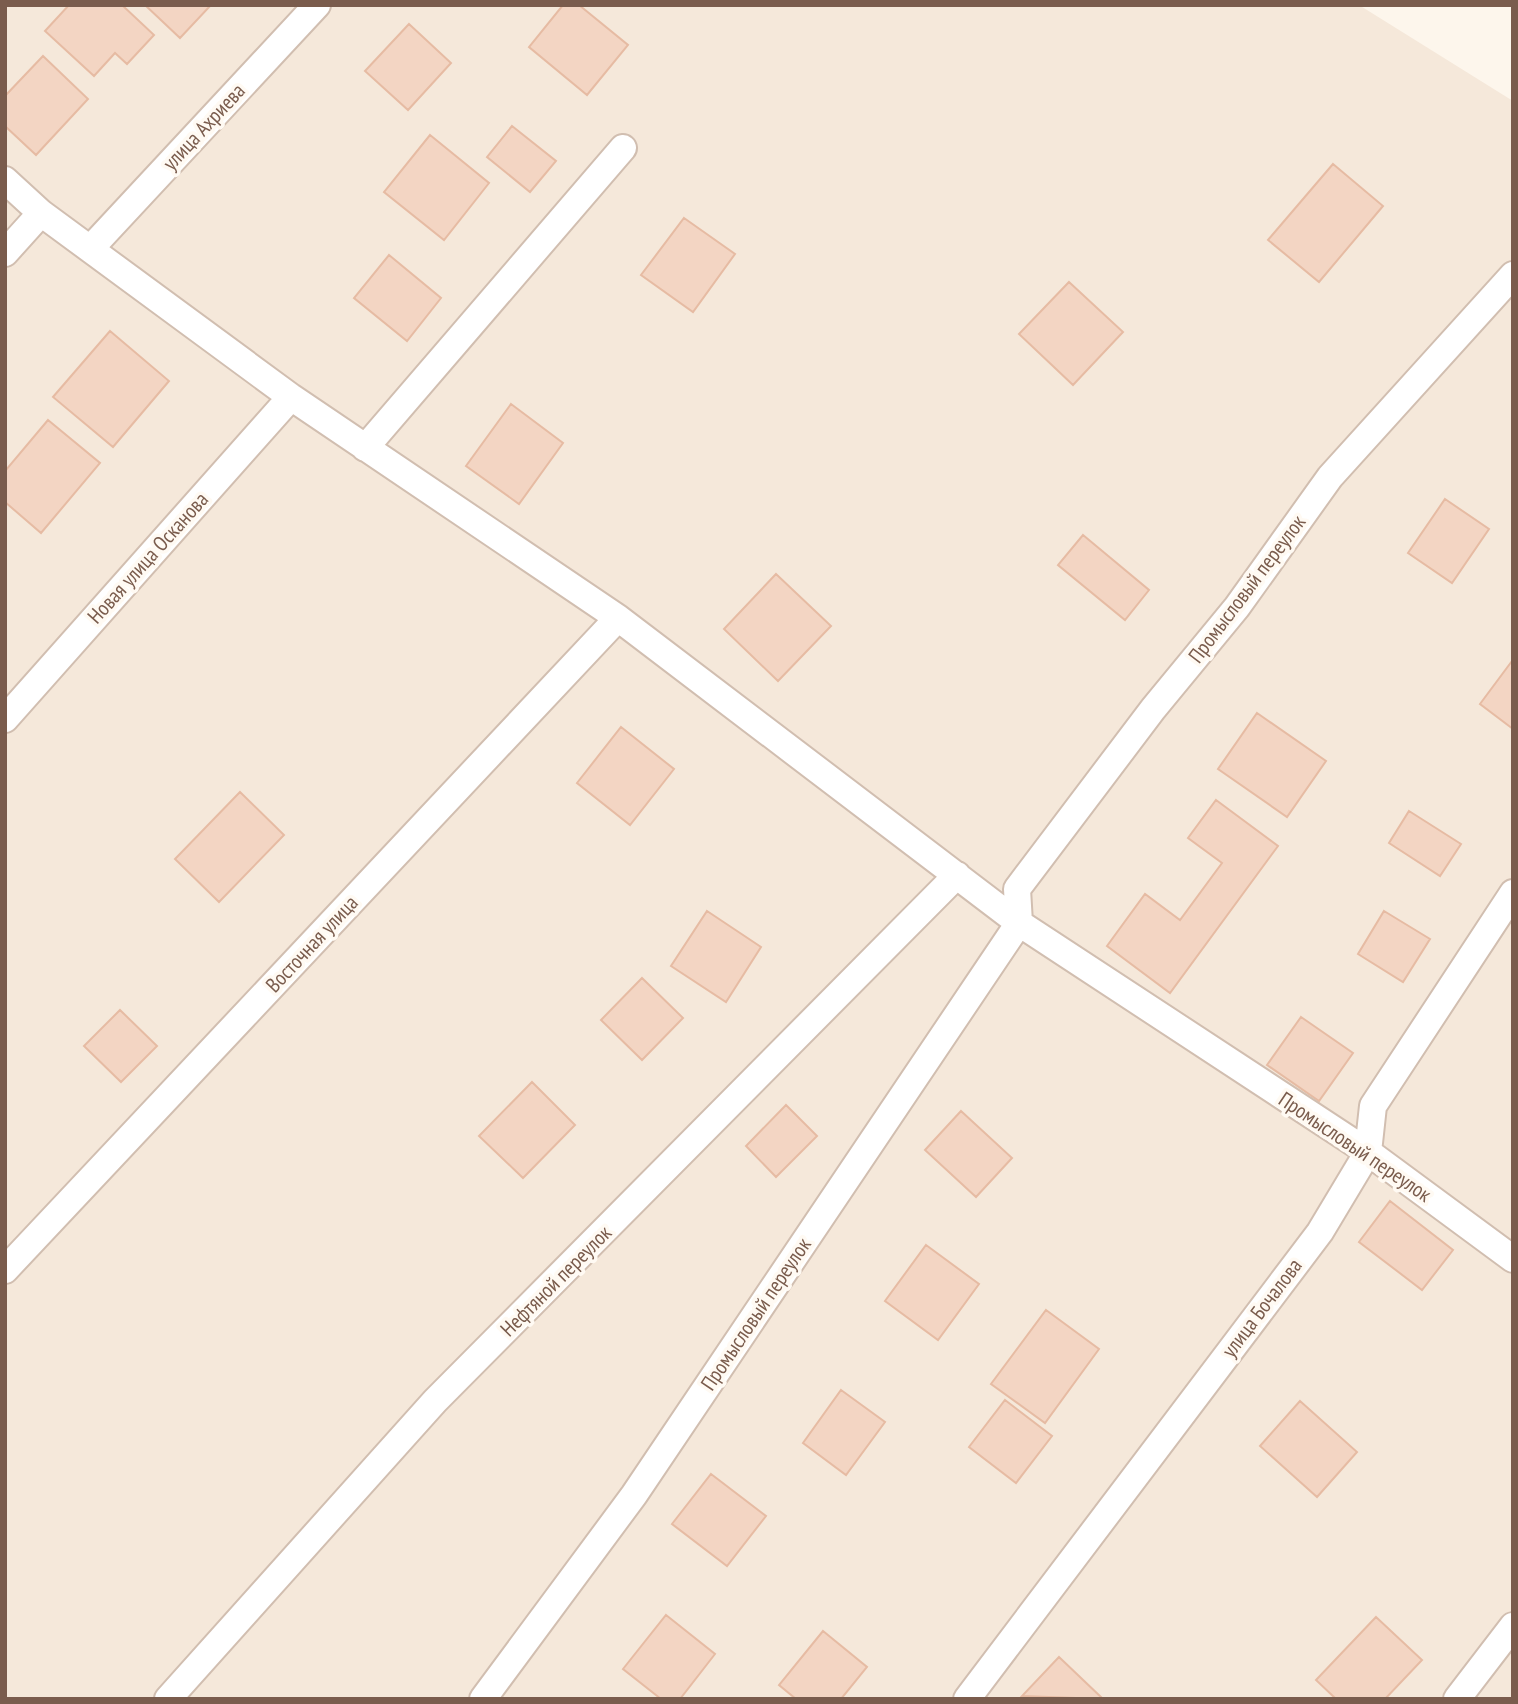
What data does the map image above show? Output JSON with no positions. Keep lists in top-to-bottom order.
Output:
{
  "streets": {
    "street": [
      "улица Ахриева",
      "Новая улица Осканова",
      "Промысловый переулок",
      "Восточная улица",
      "Нефтяной переулок",
      "улица Бочалова"
    ]
  },
  "crossings": [
    ["Промысловый переулок", "улица Бочалова"]
  ]
}
